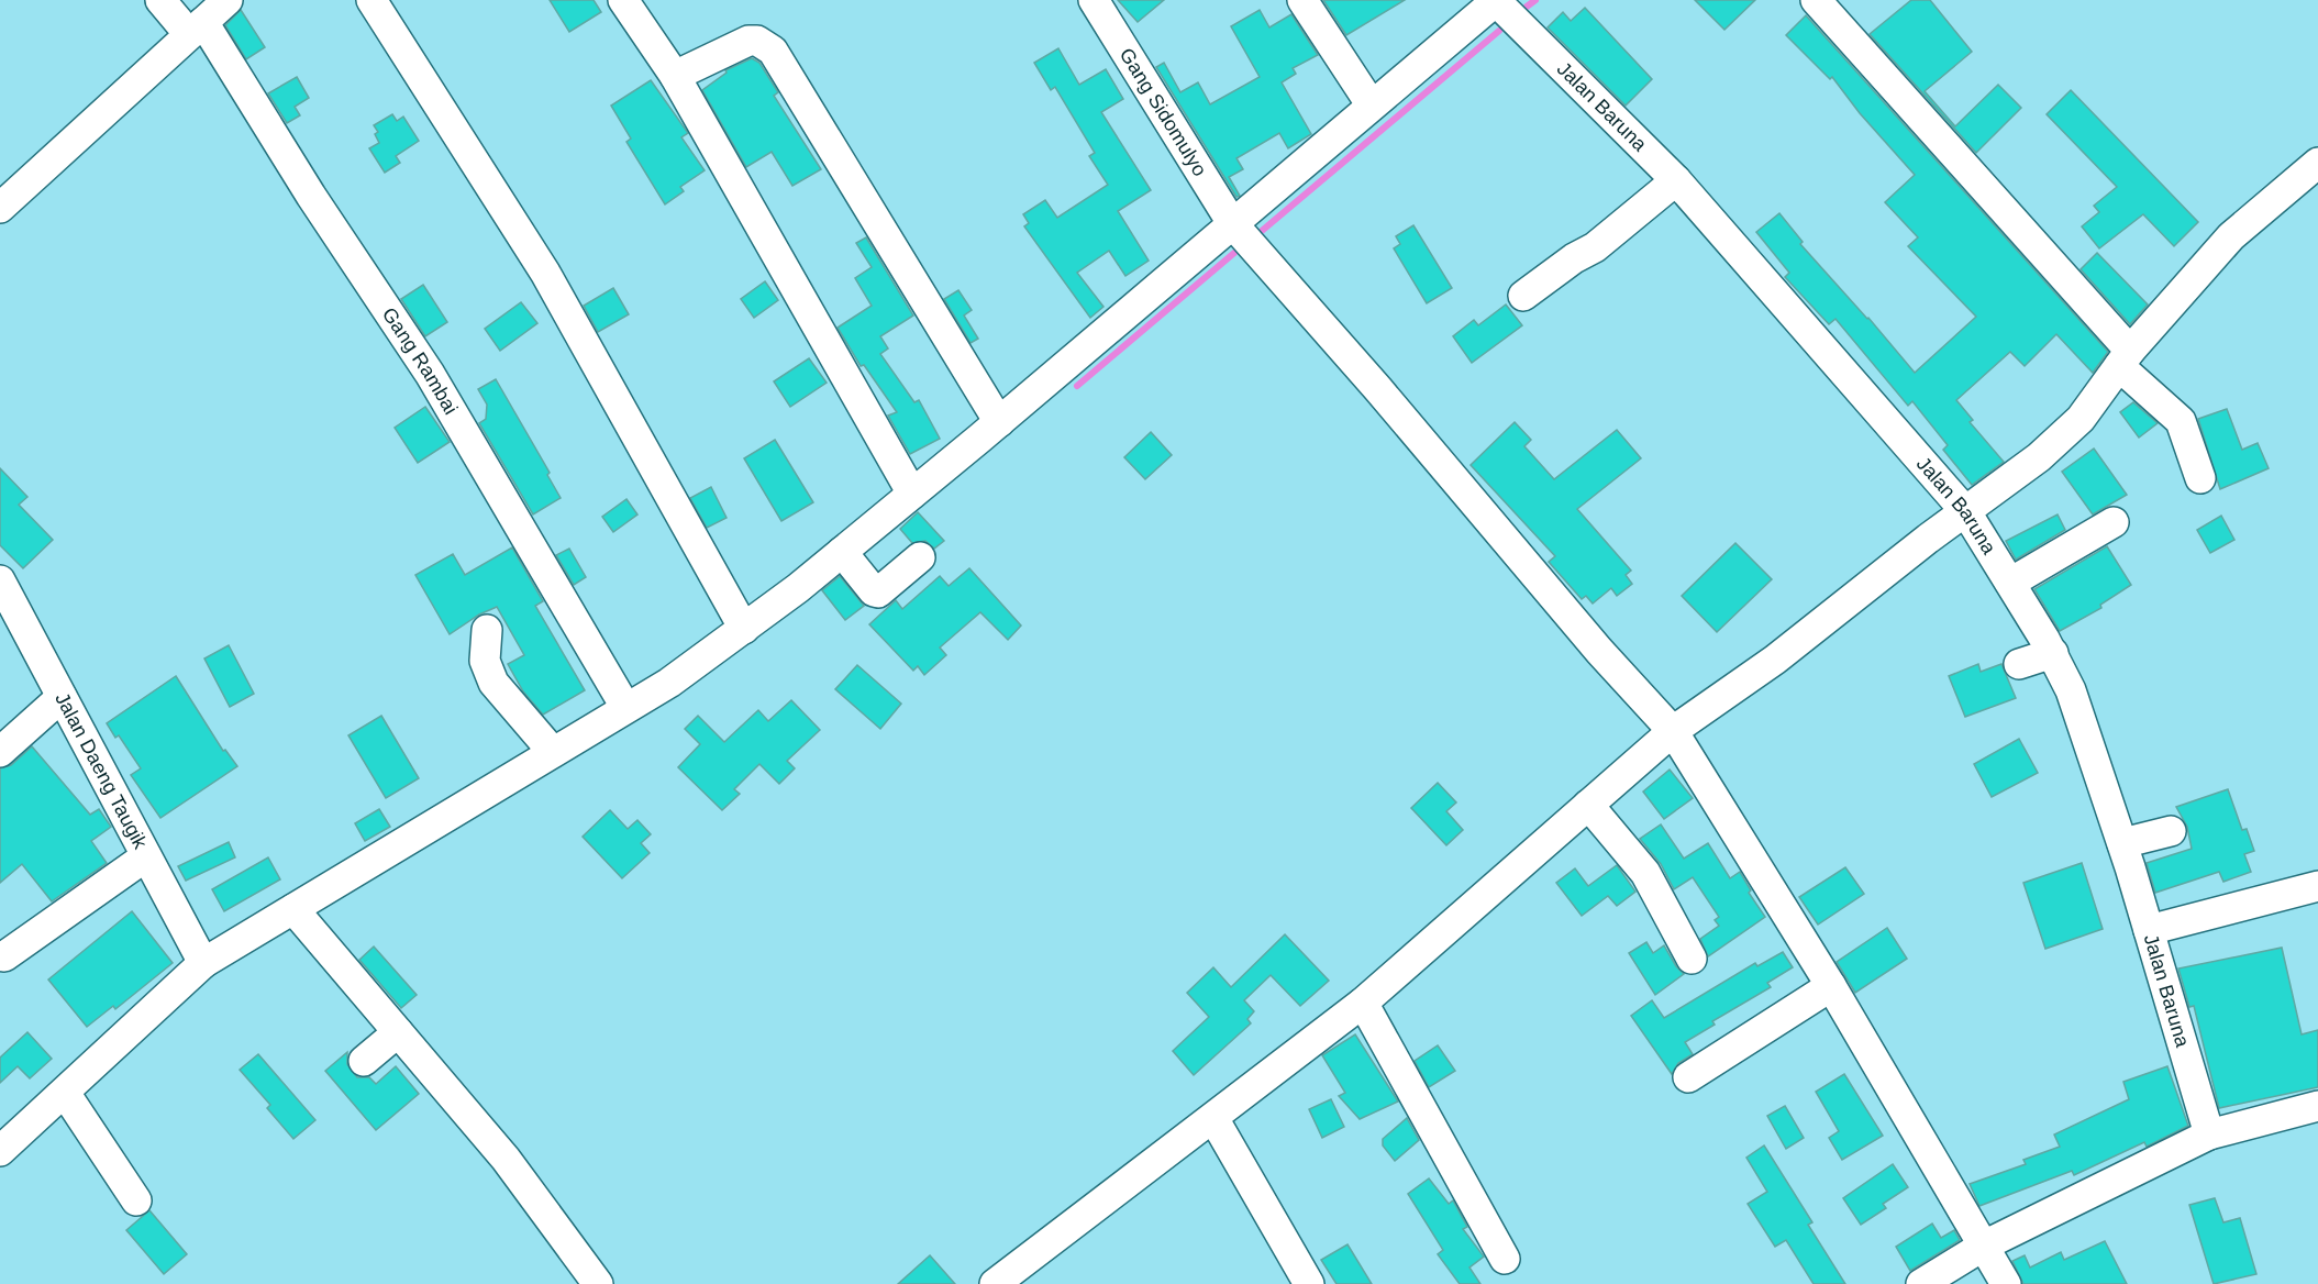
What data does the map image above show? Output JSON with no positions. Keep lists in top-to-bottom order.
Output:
{
  "streets": {
    "street": [
      "Jalan Baruna",
      "Gang Sidomulyo",
      "Gang Rambai",
      "Jalan Daeng Taugik"
    ]
  }
}
